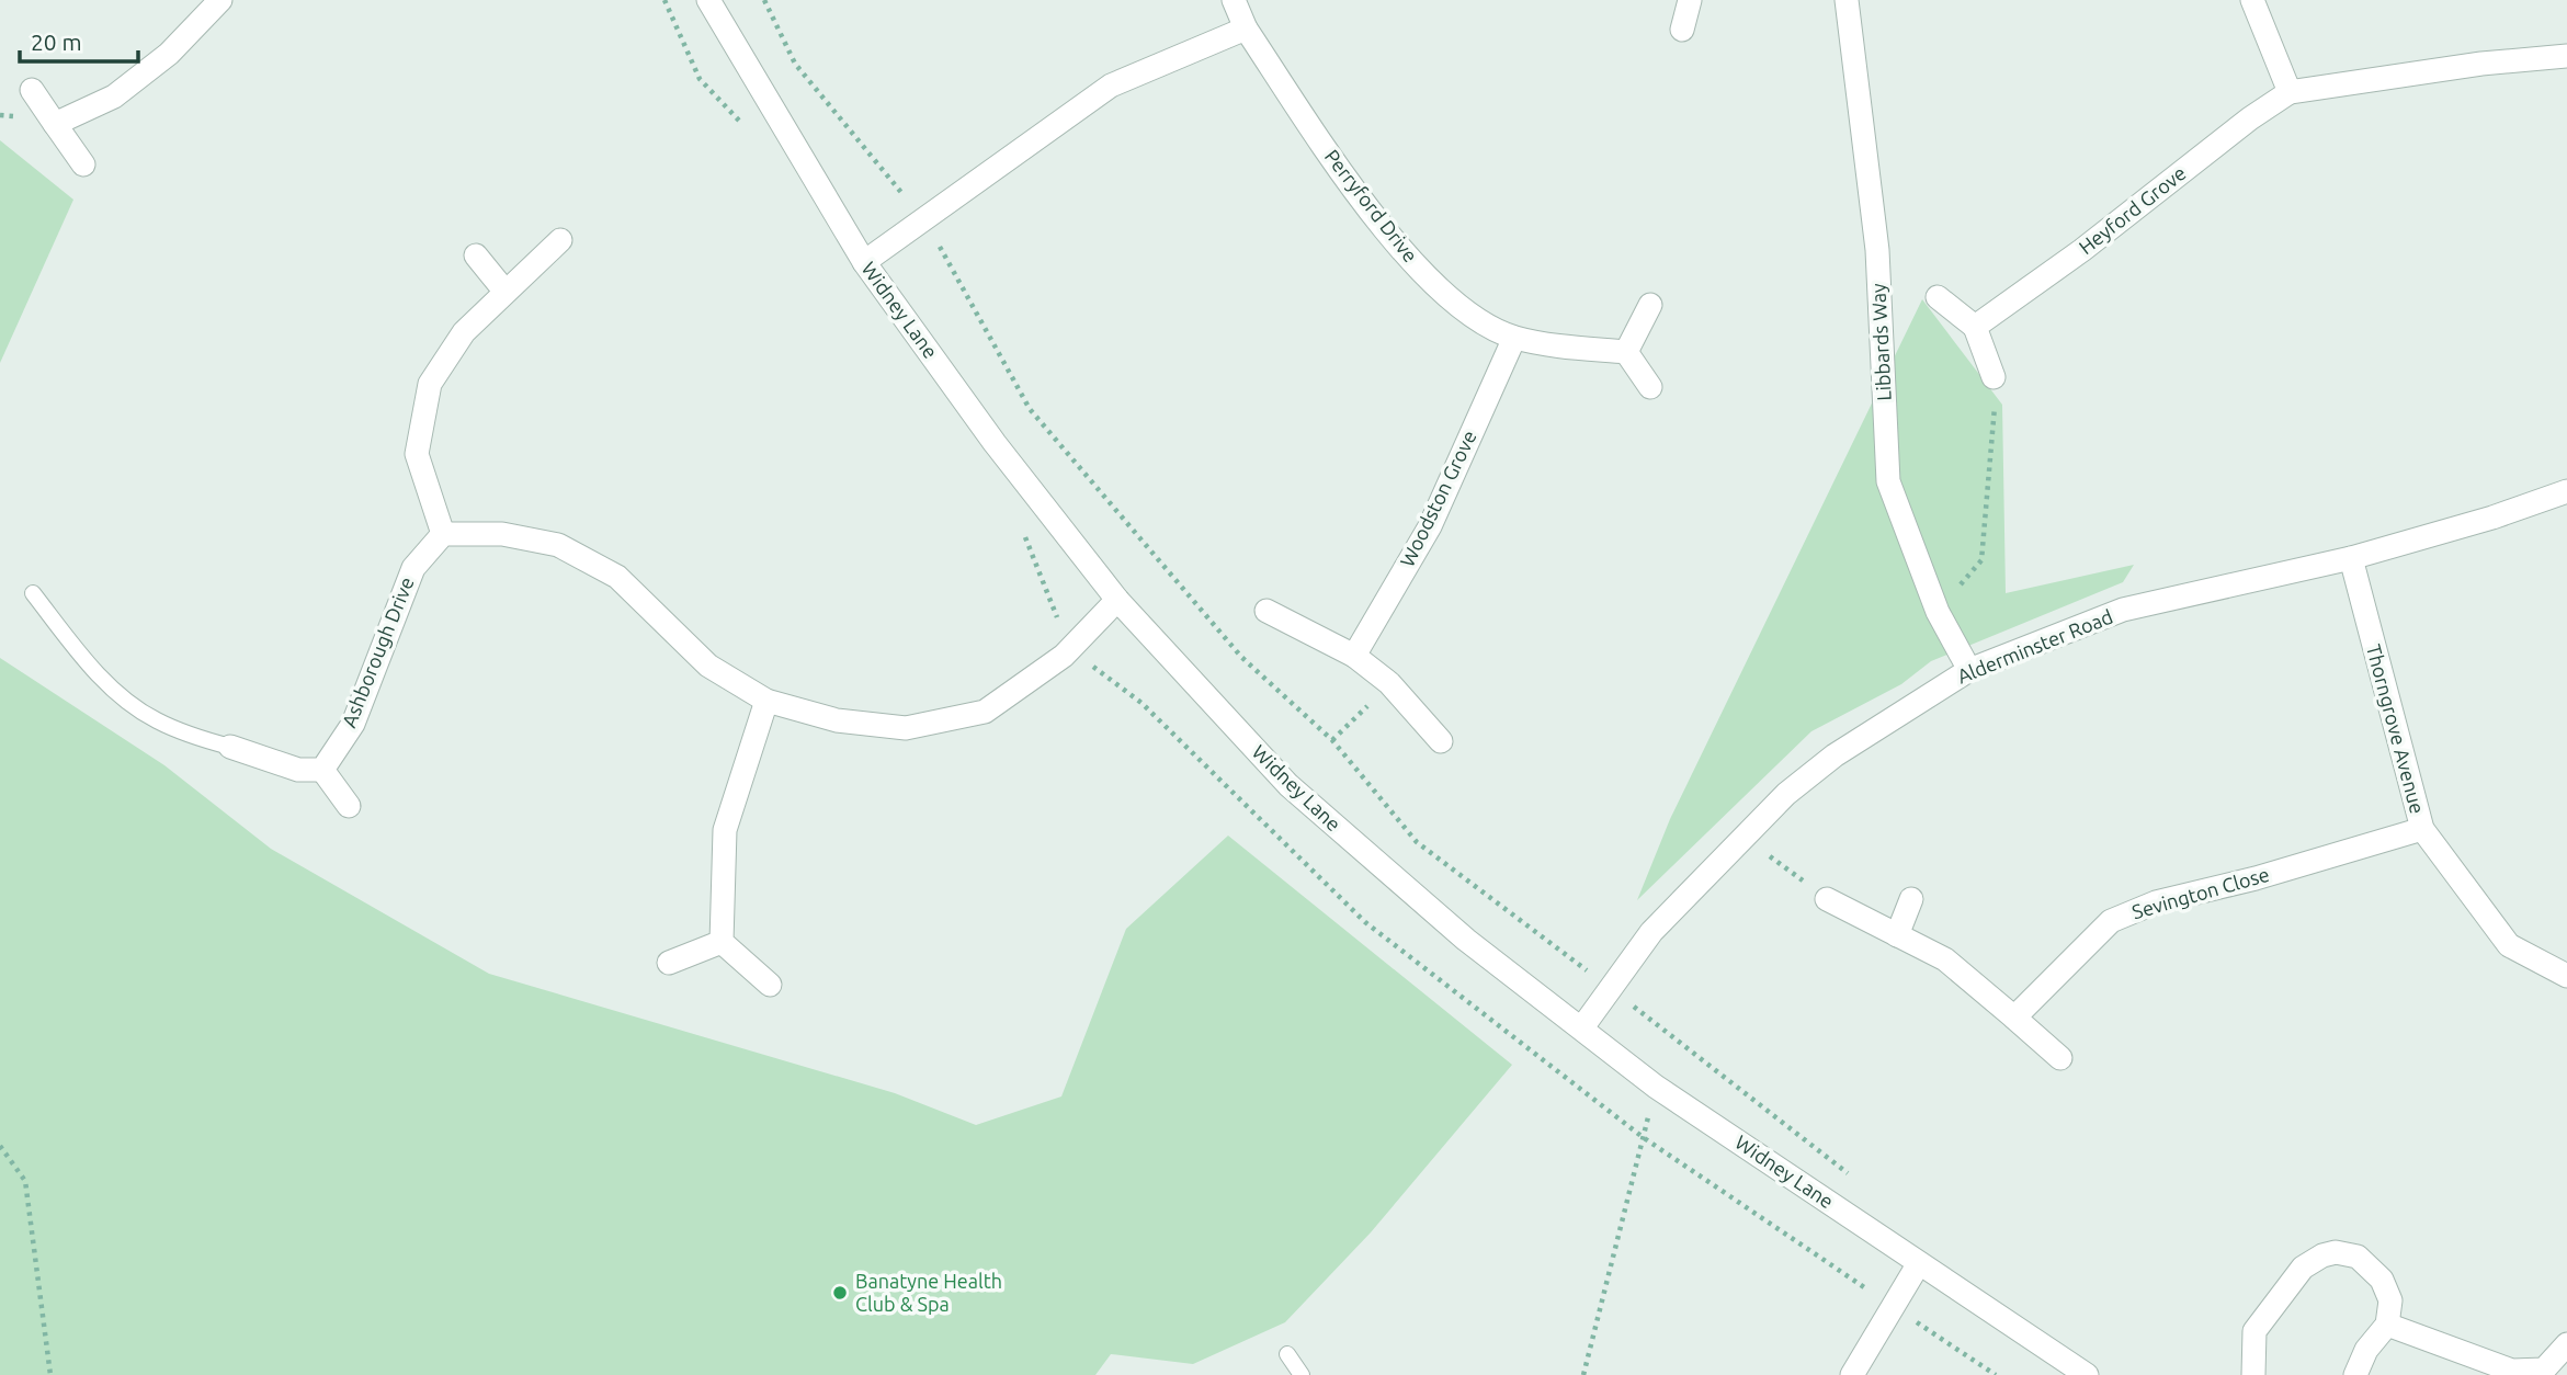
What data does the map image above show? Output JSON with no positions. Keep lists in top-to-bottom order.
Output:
{
  "streets": {
    "street": [
      "Perryford Drive",
      "Heyford Grove",
      "Widney Lane",
      "Libbards Way",
      "Woodston Grove",
      "Alderminster Road",
      "Ashborough Drive",
      "Thorngrove Avenue",
      "Sevington Close"
    ]
  },
  "crossings": [
    ["Perryford Drive", "Woodston Grove"],
    ["Widney Lane", "Alderminster Road"],
    ["Libbards Way", "Alderminster Road"],
    ["Alderminster Road", "Thorngrove Avenue"],
    ["Thorngrove Avenue", "Sevington Close"]
  ],
  "places": ["Banatyne Health Club & Spa"],
  "scale_bar": "20 m"
}
